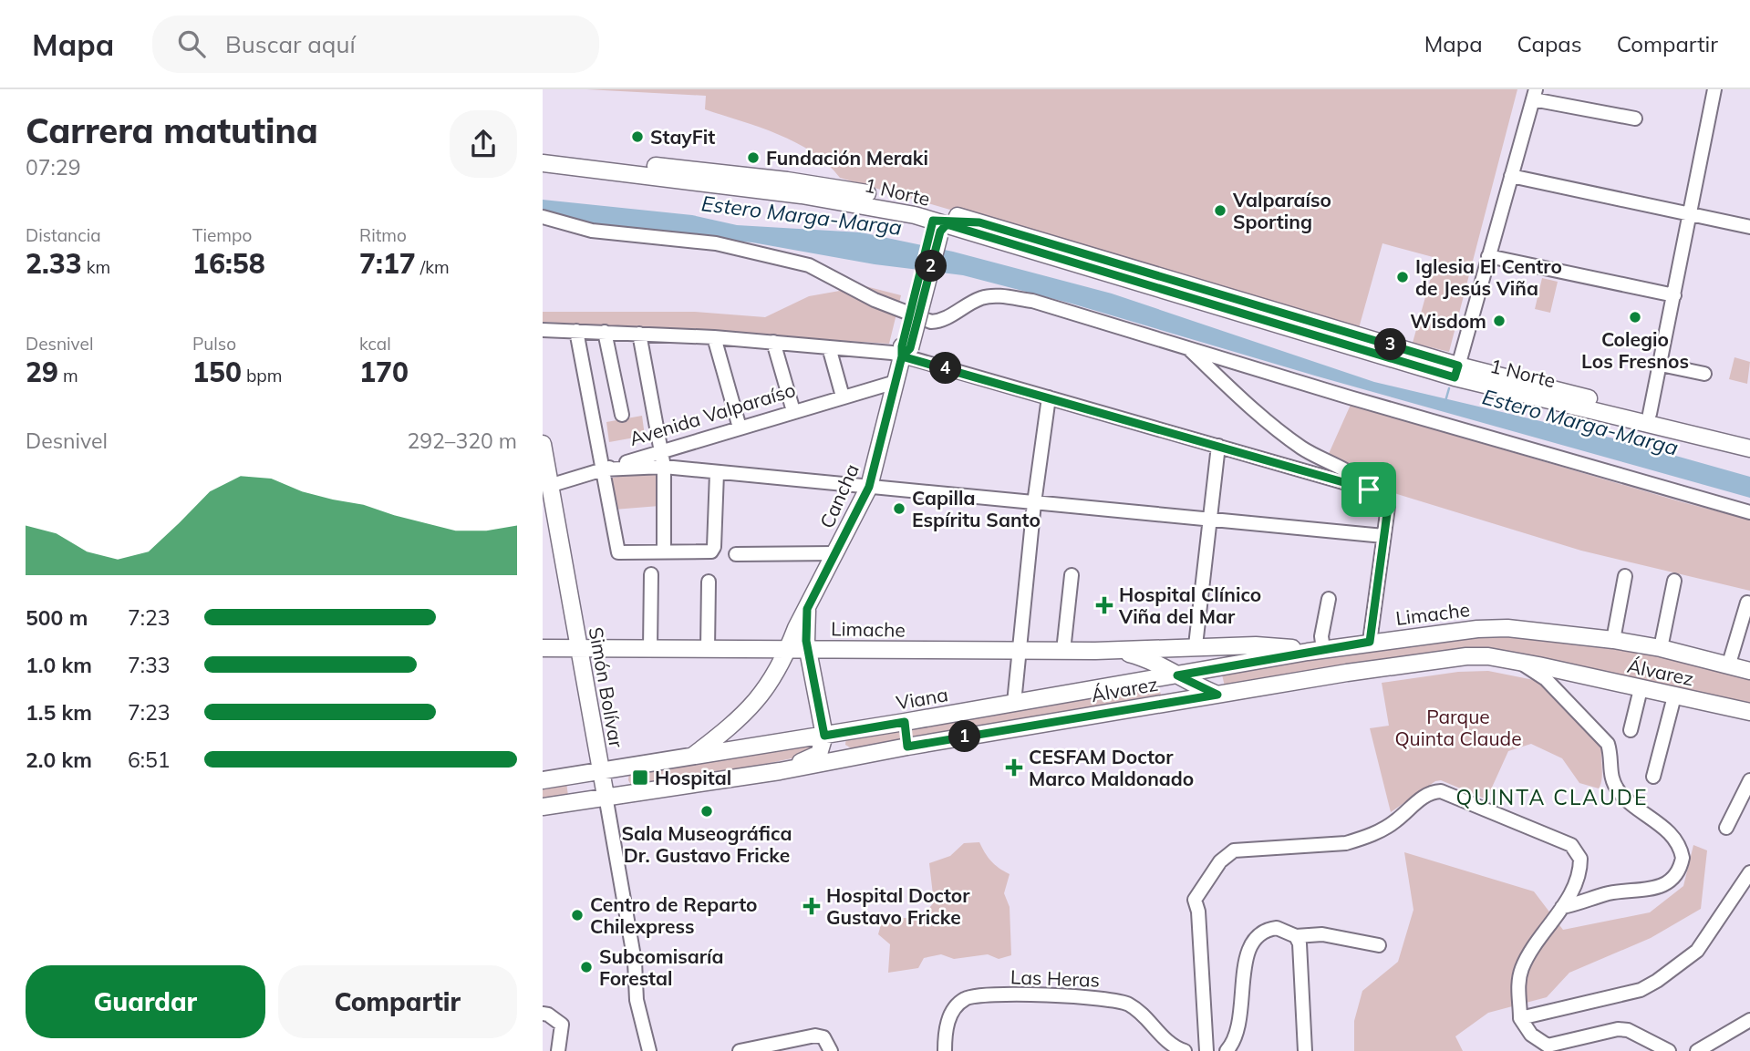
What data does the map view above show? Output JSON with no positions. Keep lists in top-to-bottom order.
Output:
{
  "streets": {
    "main road": [
      "1 Norte",
      "Cancha",
      "Limache",
      "Álvarez",
      "Simón Bolívar",
      "Viana"
    ],
    "street": ["Avenida Valparaíso", "Las Heras"]
  },
  "crossings": [
    ["1 Norte", "Cancha"],
    ["Avenida Valparaíso", "Cancha"],
    ["Avenida Valparaíso", "Simón Bolívar"],
    ["Cancha", "Limache"],
    ["Cancha", "Viana"],
    ["Limache", "Álvarez"],
    ["Limache", "Simón Bolívar"],
    ["Limache", "Viana"],
    ["Álvarez", "Simón Bolívar"],
    ["Simón Bolívar", "Viana"]
  ],
  "districts": ["QUINTA CLAUDE"],
  "water": ["Estero Marga-Marga"],
  "parks": ["Parque Quinta Claude"],
  "places": {
    "other": [
      "StayFit",
      "Fundación Meraki",
      "Valparaíso Sporting",
      "Iglesia El Centro de Jesús Viña",
      "Colegio Los Fresnos",
      "Wisdom",
      "Capilla Espíritu Santo",
      "Sala Museográfica Dr. Gustavo Fricke",
      "Centro de Reparto Chilexpress",
      "Subcomisaría Forestal"
    ],
    "health": ["Hospital Clínico Viña del Mar", "CESFAM Doctor Marco Maldonado", "Hospital Doctor Gustavo Fricke"],
    "transit": ["Hospital"]
  },
  "page": {
    "header": "Mapa",
    "search": "Buscar aquí",
    "nav": ["Mapa", "Capas", "Compartir"],
    "heading": ["Carrera matutina", "07:29"],
    "stats": [
      ["Distancia", "2.33 km"],
      ["Tiempo", "16:58"],
      ["Ritmo", "7:17 /km"],
      ["Desnivel", "29 m"],
      ["Pulso", "150 bpm"],
      ["kcal", "170"]
    ],
    "pins": [
      "2",
      "3",
      "4",
      "1"
    ],
    "chart": ["Desnivel", "292–320 m"],
    "list": [
      {
        "name": "500 m",
        "note": "7:23"
      },
      {
        "name": "1.0 km",
        "note": "7:33"
      },
      {
        "name": "1.5 km",
        "note": "7:23"
      },
      {
        "name": "2.0 km",
        "note": "6:51"
      }
    ],
    "buttons": ["Guardar", "Compartir"]
  }
}
